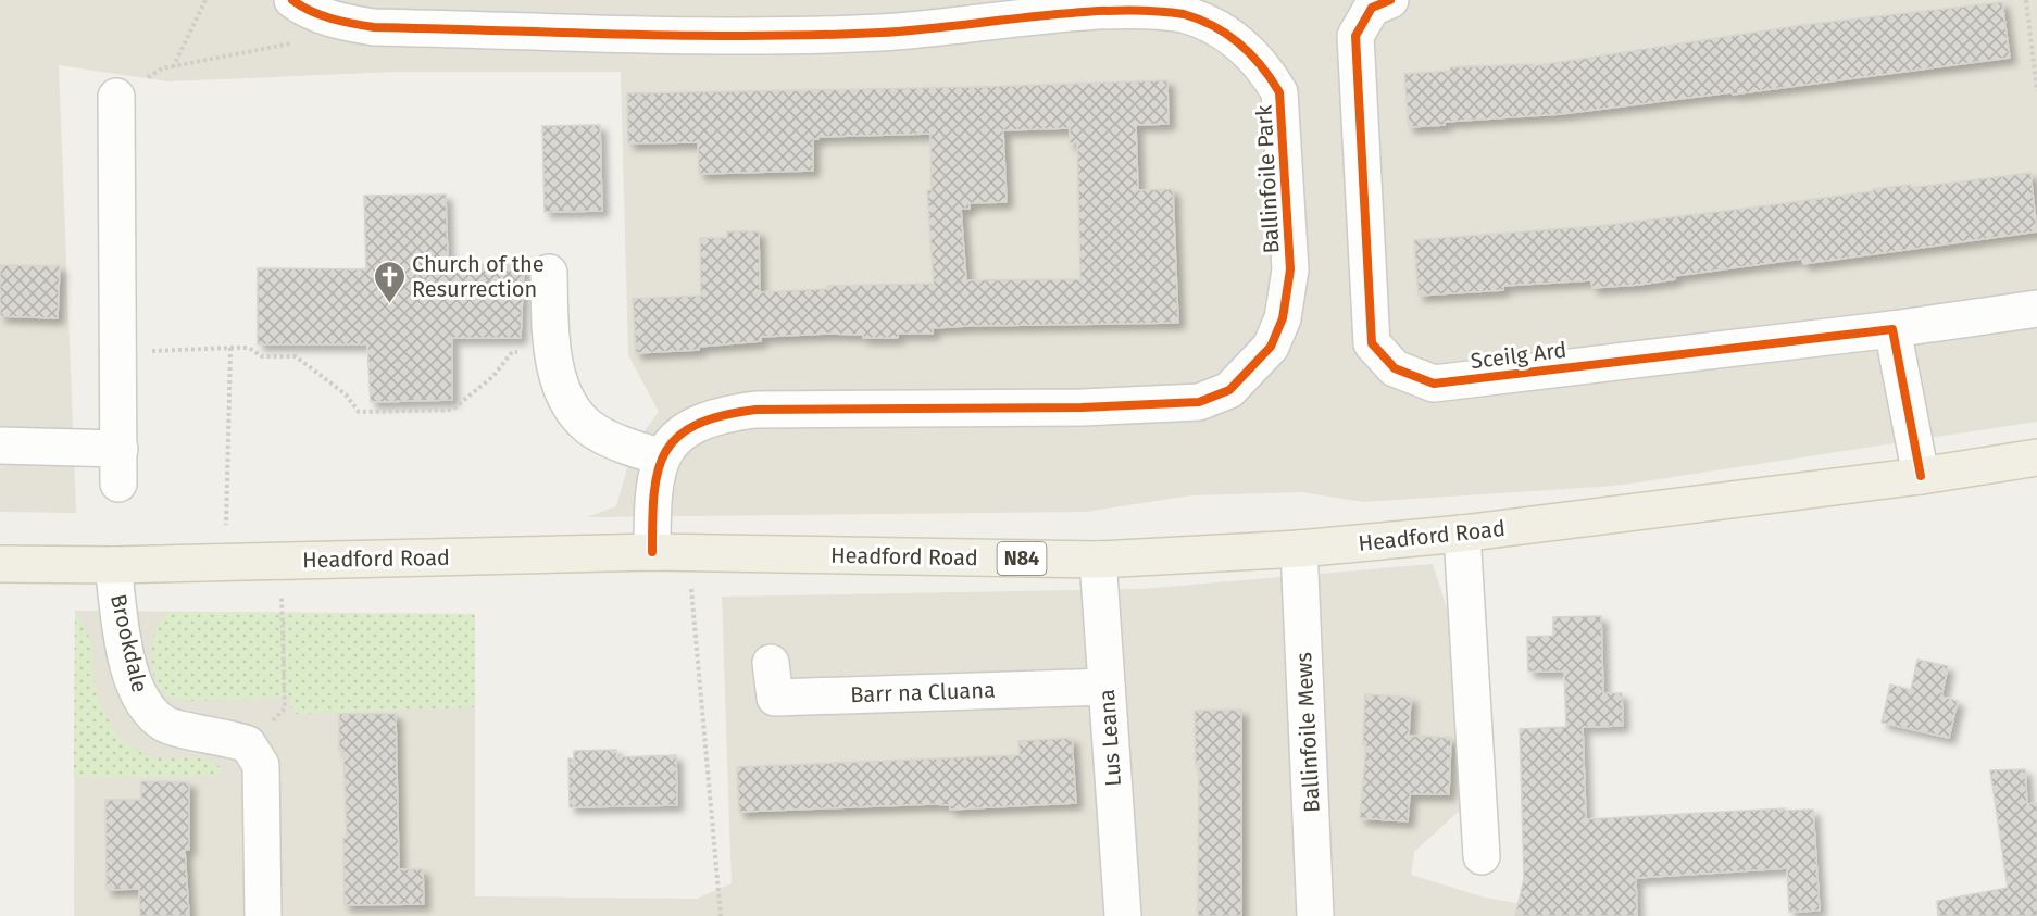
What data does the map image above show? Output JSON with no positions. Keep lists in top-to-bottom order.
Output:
{
  "streets": {
    "main road": ["Headford Road", "N84"],
    "street": [
      "Ballinfoile Park",
      "Sceilg Ard",
      "Brookdale",
      "Barr na Cluana",
      "Ballinfoile Mews",
      "Lus Leana"
    ]
  },
  "crossings": [
    ["Headford Road", "Brookdale"],
    ["Headford Road", "Ballinfoile Mews"],
    ["Headford Road", "Lus Leana"],
    ["Barr na Cluana", "Lus Leana"]
  ],
  "places": {
    "church": ["Church of the Resurrection"]
  }
}
